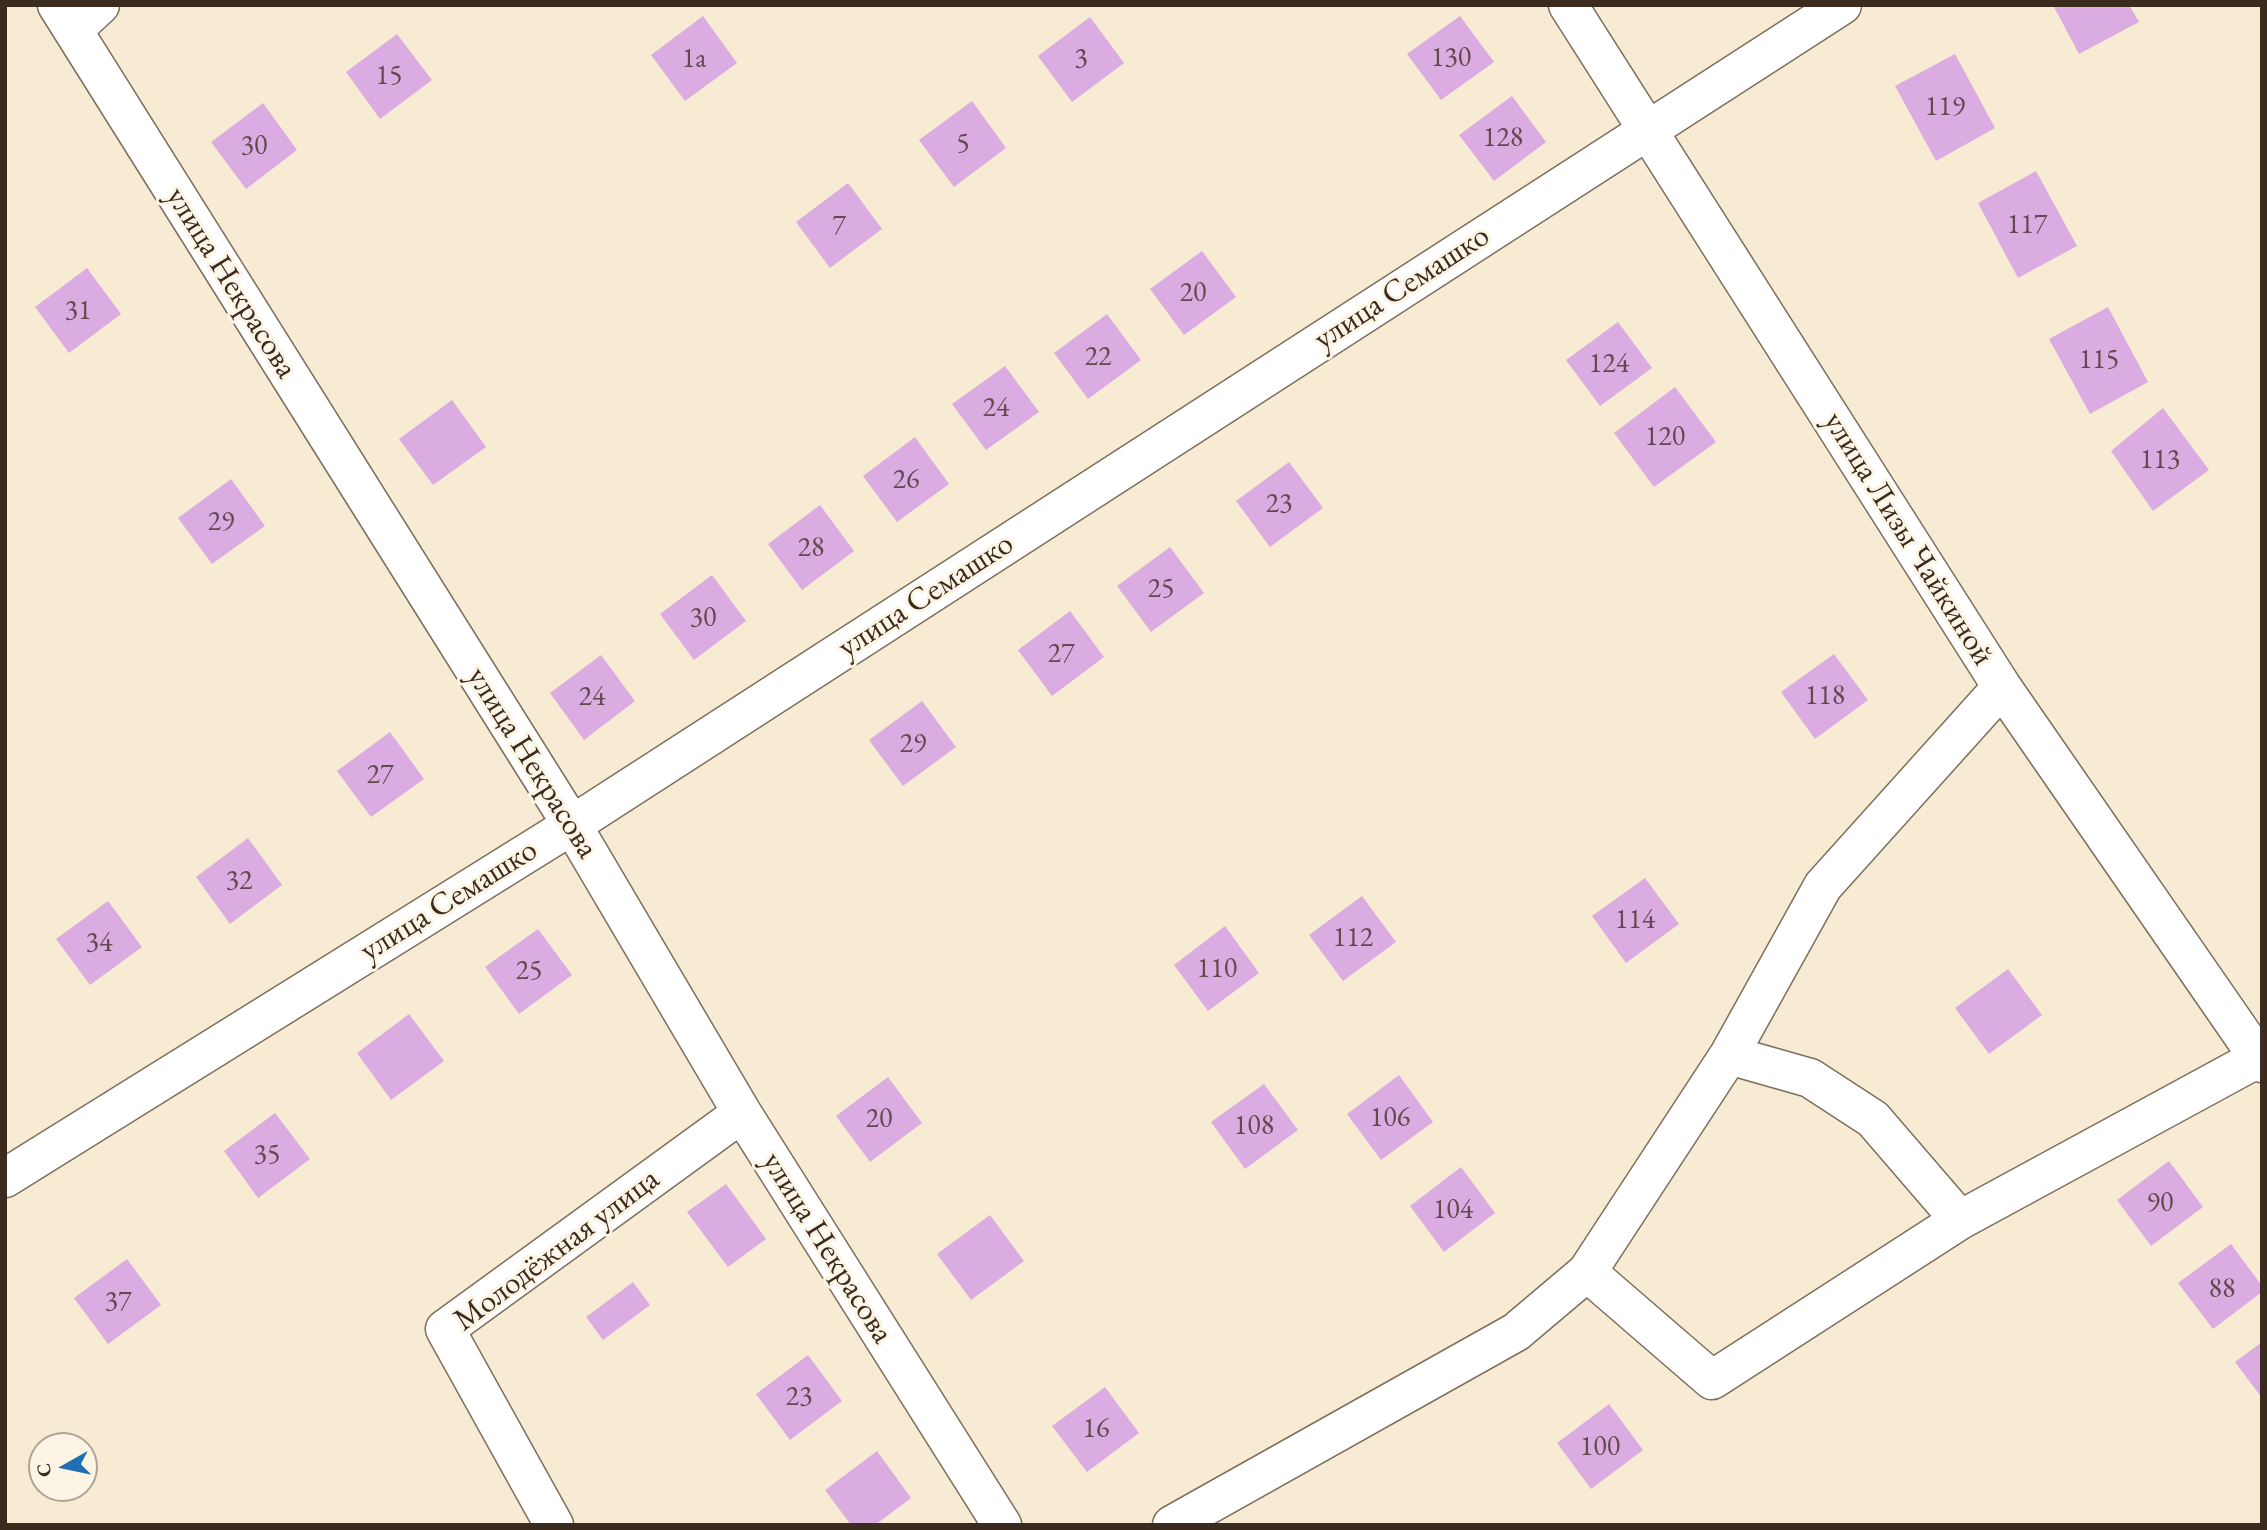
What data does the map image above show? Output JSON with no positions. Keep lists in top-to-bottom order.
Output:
{
  "streets": {
    "street": [
      "улица Некрасова",
      "улица Семашко",
      "улица Лизы Чайкиной",
      "Молодёжная улица"
    ]
  },
  "crossings": [
    ["улица Некрасова", "улица Семашко"],
    ["улица Некрасова", "Молодёжная улица"],
    ["улица Семашко", "улица Лизы Чайкиной"]
  ],
  "house_numbers": [
    "130",
    "1а",
    "3",
    "15",
    "119",
    "128",
    "5",
    "30",
    "117",
    "7",
    "20",
    "31",
    "22",
    "115",
    "124",
    "24",
    "120",
    "113",
    "26",
    "23",
    "29",
    "28",
    "25",
    "30",
    "27",
    "118",
    "24",
    "29",
    "27",
    "32",
    "114",
    "112",
    "34",
    "110",
    "25",
    "106",
    "20",
    "108",
    "35",
    "90",
    "104",
    "88",
    "37",
    "23",
    "16",
    "100"
  ],
  "north": "left"
}
